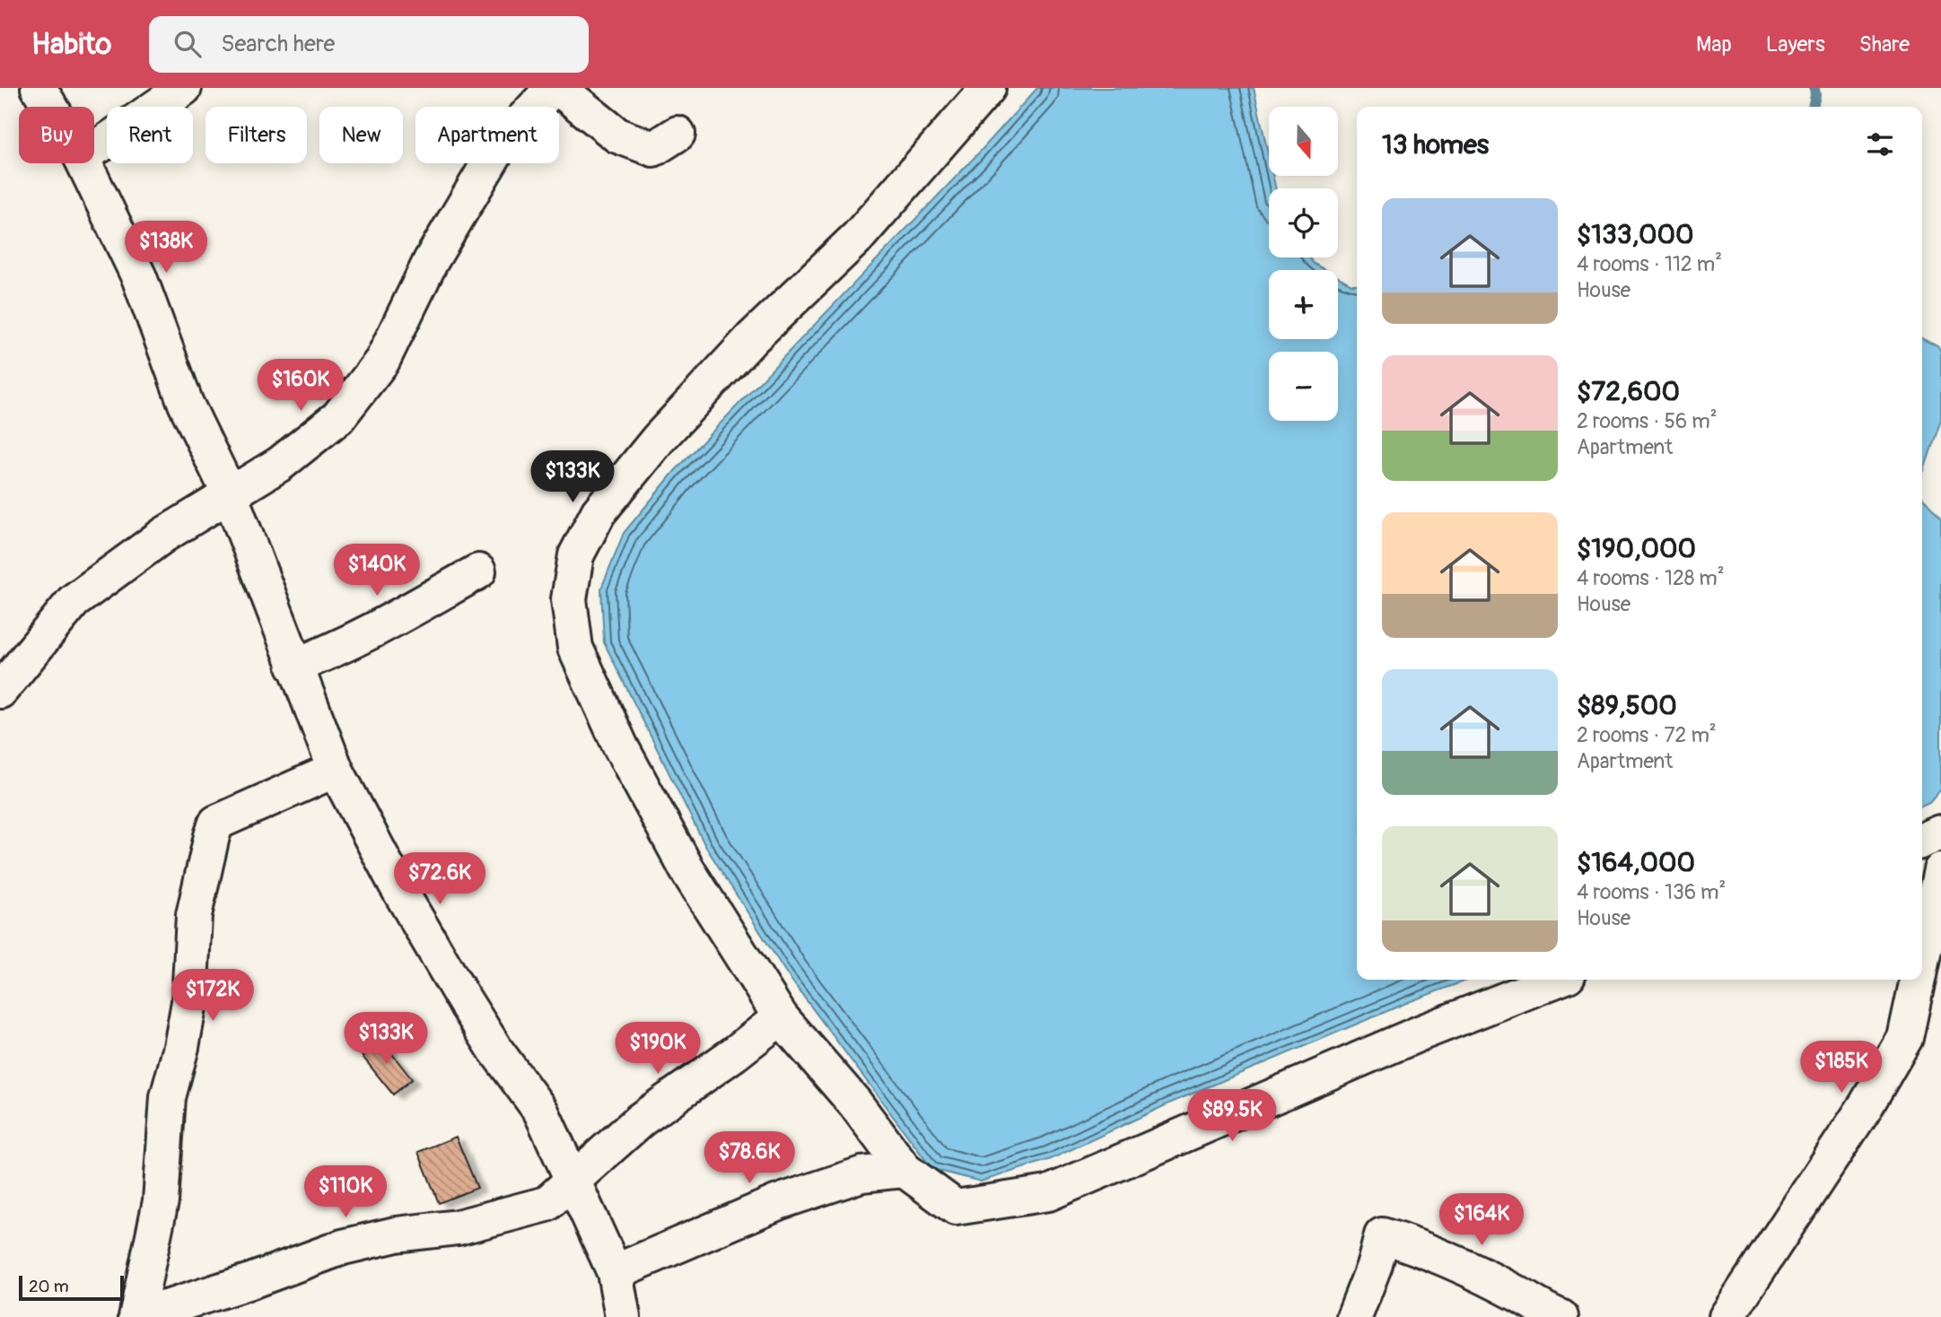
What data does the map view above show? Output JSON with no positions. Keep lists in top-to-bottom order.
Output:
{
  "scale_bar": "20 m",
  "north": "bottom",
  "page": {
    "header": "Habito",
    "search": "Search here",
    "nav": ["Map", "Layers", "Share"],
    "map_buttons": ["+", "−"],
    "chip": [
      "Buy",
      "Rent",
      "Filters",
      "New",
      "Apartment"
    ],
    "heading": "13 homes",
    "list": [
      {
        "name": "$133,000",
        "note": "4 rooms · 112 m² · House"
      },
      {
        "name": "$72,600",
        "note": "2 rooms · 56 m² · Apartment"
      },
      {
        "name": "$190,000",
        "note": "4 rooms · 128 m² · House"
      },
      {
        "name": "$89,500",
        "note": "2 rooms · 72 m² · Apartment"
      },
      {
        "name": "$164,000",
        "note": "4 rooms · 136 m² · House"
      }
    ],
    "price": [
      "$138K",
      "$160K",
      "$133K",
      "$140K",
      "$72.6K",
      "$172K",
      "$133K",
      "$190K",
      "$185K",
      "$89.5K",
      "$78.6K",
      "$110K",
      "$164K"
    ],
    "scale": "20 m"
  }
}
